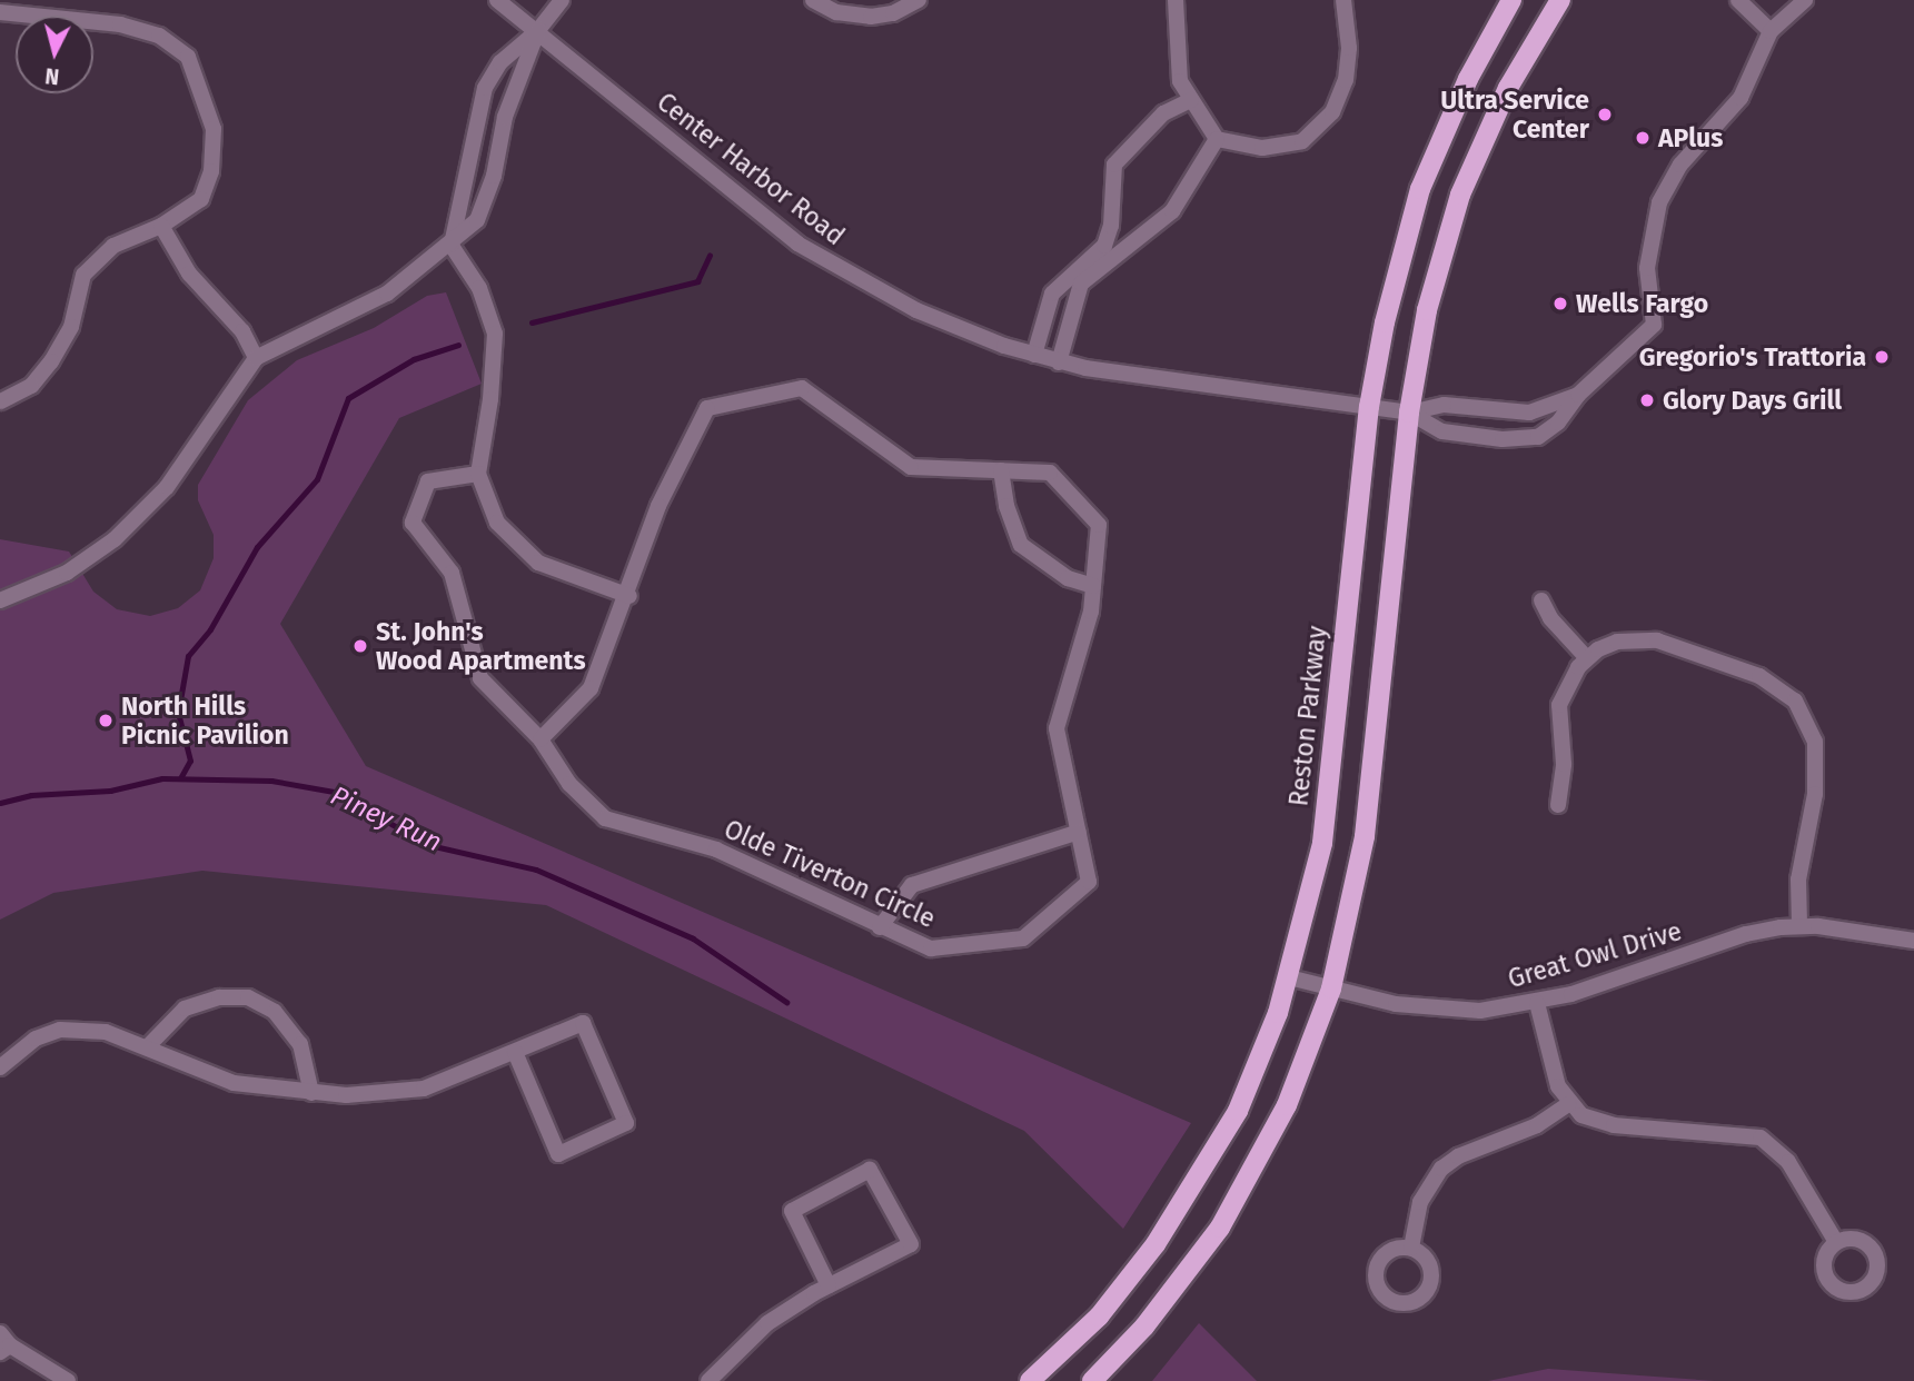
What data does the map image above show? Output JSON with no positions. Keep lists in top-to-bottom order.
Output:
{
  "streets": {
    "main road": ["Reston Parkway"],
    "street": ["Center Harbor Road", "Olde Tiverton Circle", "Great Owl Drive"]
  },
  "crossings": [
    ["Center Harbor Road", "Reston Parkway"],
    ["Reston Parkway", "Great Owl Drive"]
  ],
  "water": ["Piney Run"],
  "places": [
    "Ultra Service Center",
    "APlus",
    "Wells Fargo",
    "Gregorio's Trattoria",
    "Glory Days Grill",
    "St. John's Wood Apartments",
    "North Hills Picnic Pavilion"
  ],
  "north": "bottom"
}
